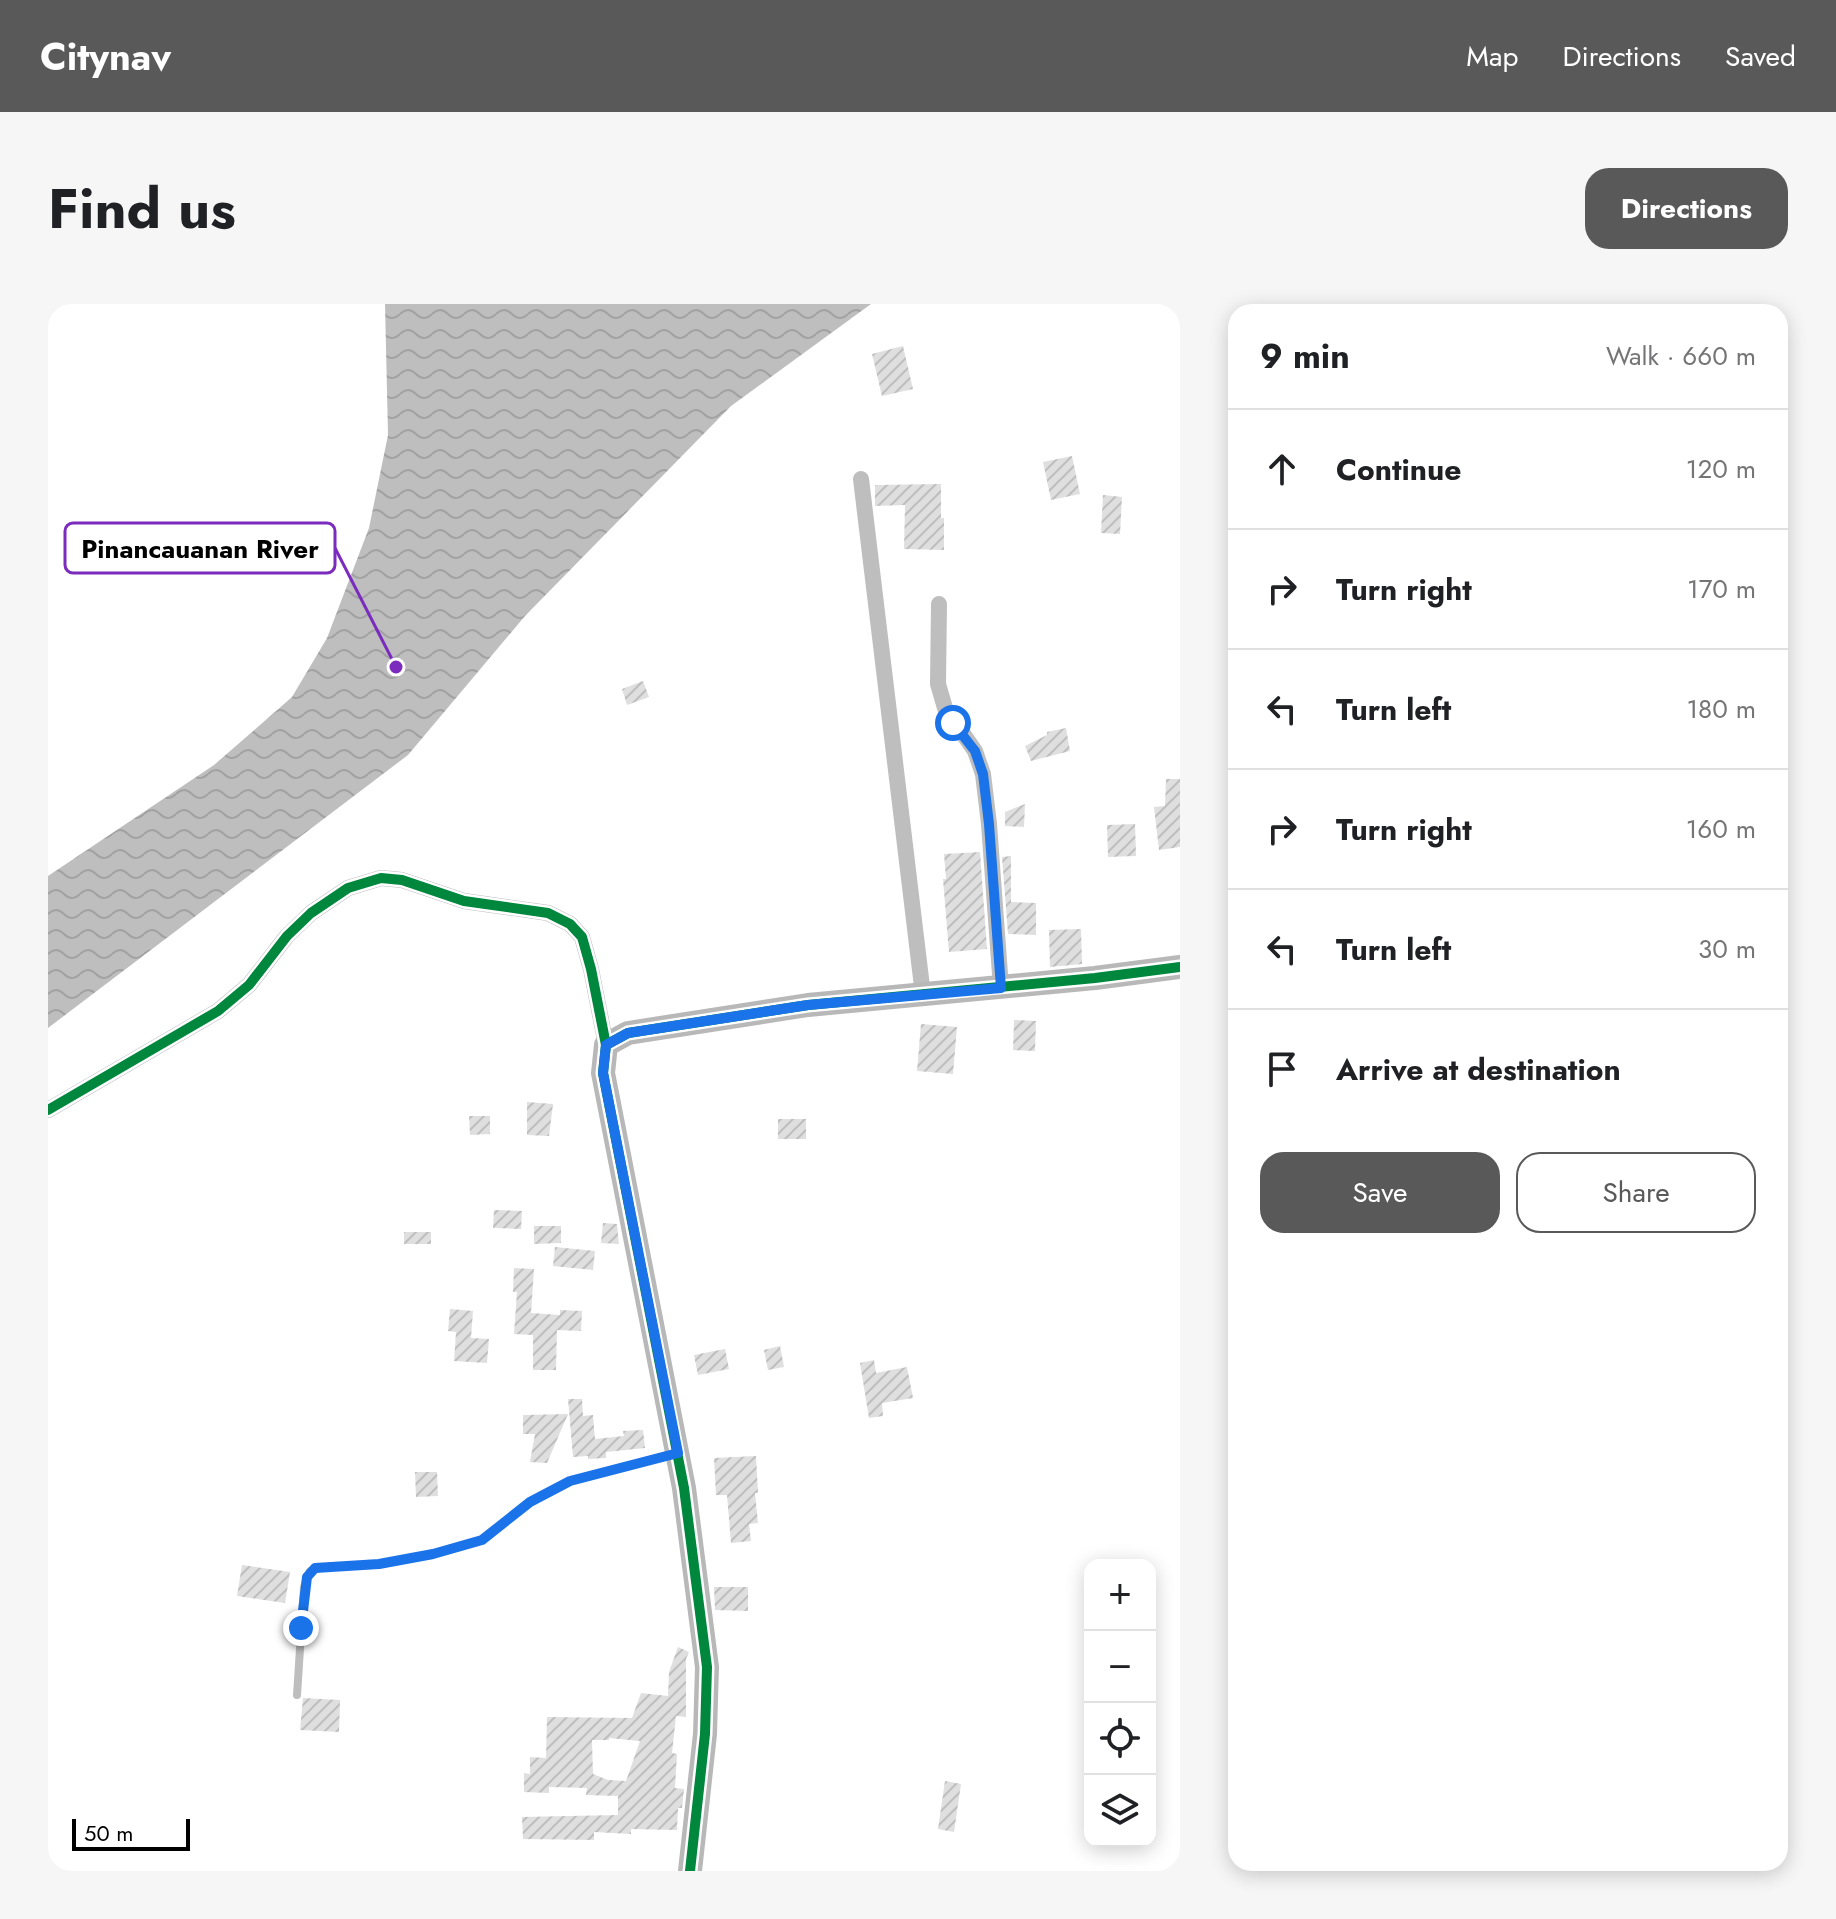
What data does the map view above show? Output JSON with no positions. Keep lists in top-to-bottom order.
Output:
{
  "places": ["Pinancauanan River"],
  "scale_bar": "50 m",
  "page": {
    "header": "Citynav",
    "nav": ["Map", "Directions", "Saved"],
    "title": "Find us",
    "buttons": [
      "Directions",
      ["Save", "Share"]
    ],
    "heading": ["9 min", "Walk · 660 m"],
    "list": [
      ["Continue", "120 m"],
      ["Turn right", "170 m"],
      ["Turn left", "180 m"],
      ["Turn right", "160 m"],
      ["Turn left", "30 m"],
      "Arrive at destination"
    ],
    "map_buttons": ["+", "−"],
    "scale": "50 m"
  }
}
